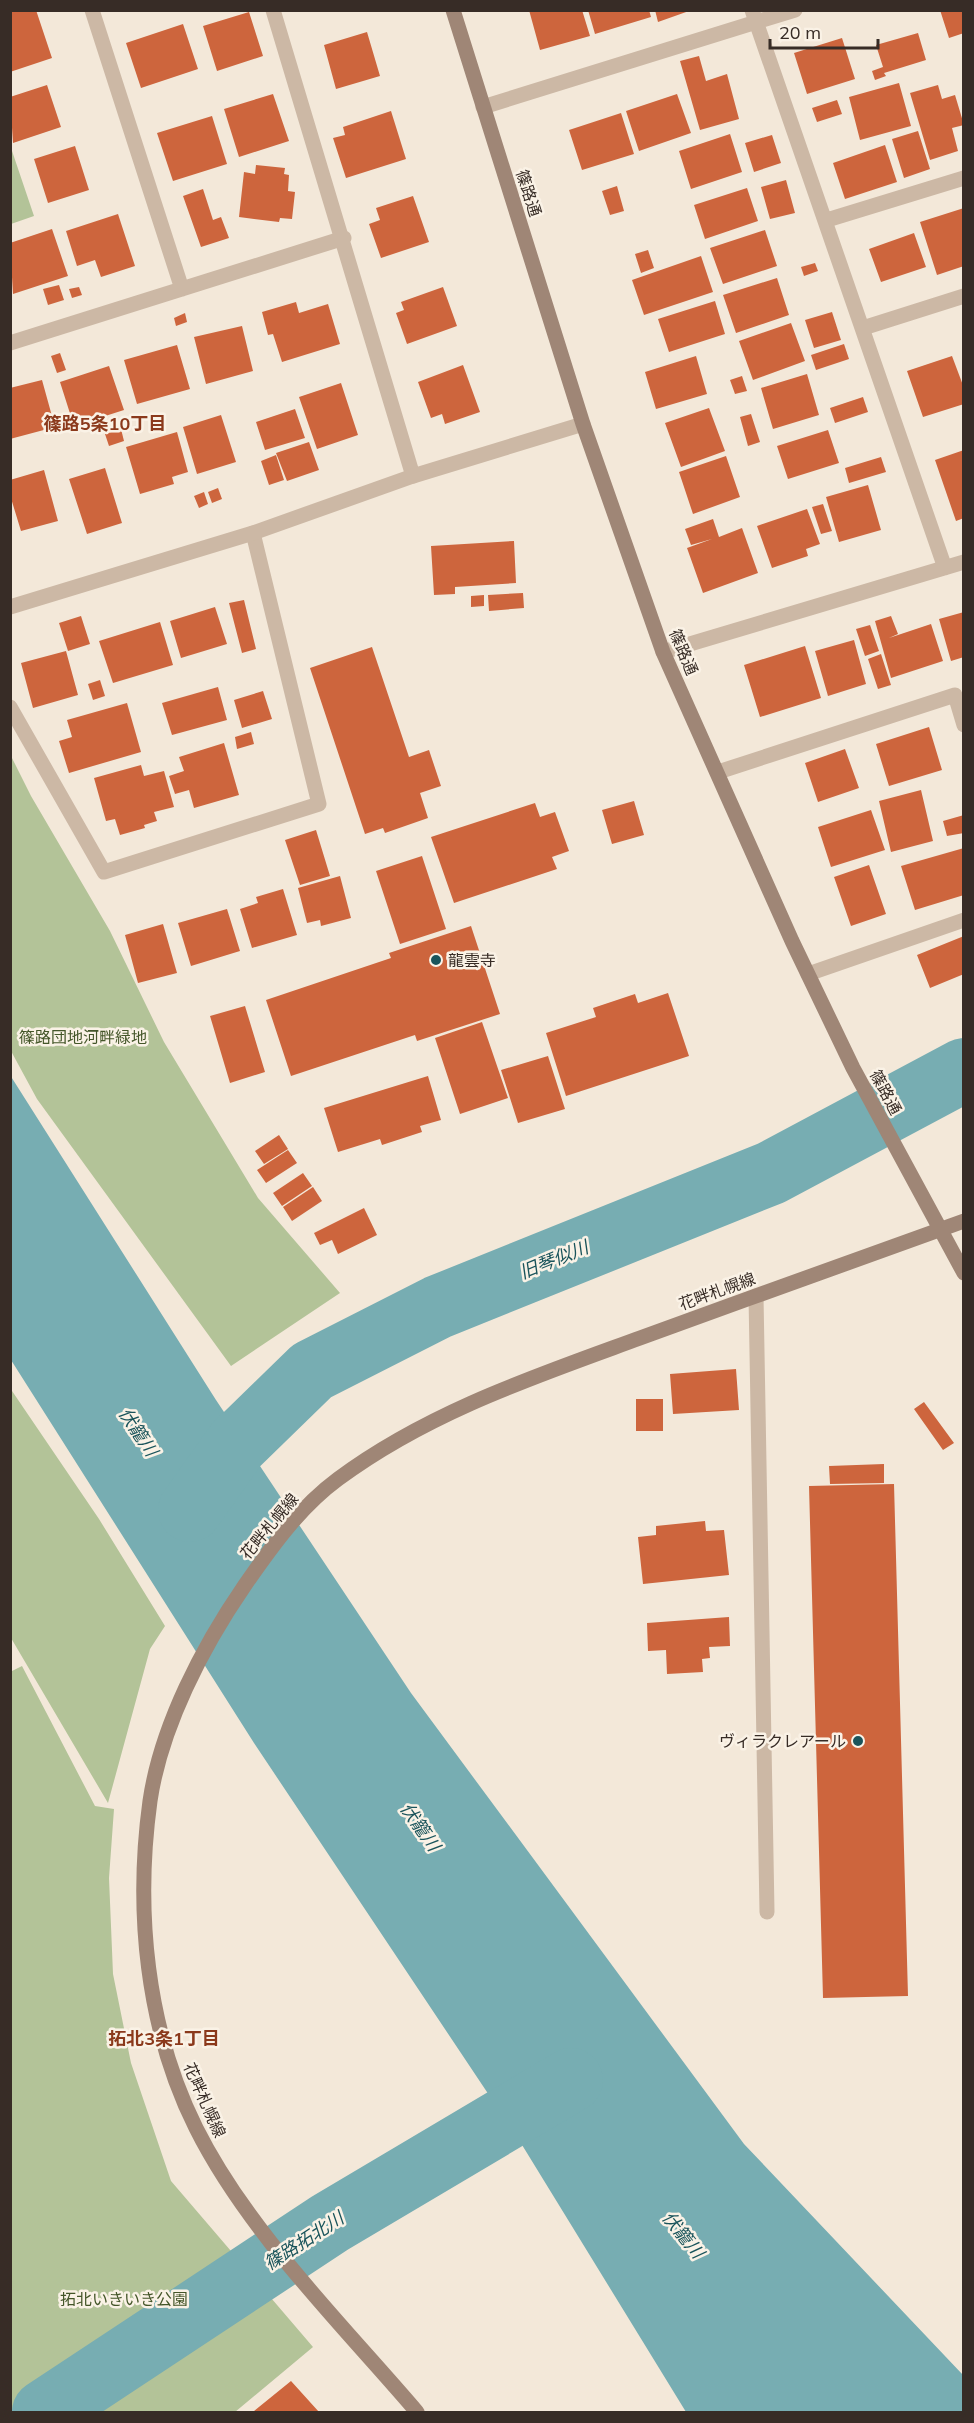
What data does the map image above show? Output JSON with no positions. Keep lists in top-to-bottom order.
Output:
{
  "streets": {
    "main road": ["篠路通", "花畔札幌線"]
  },
  "crossings": [
    ["篠路通", "花畔札幌線"]
  ],
  "districts": ["篠路5条10丁目", "拓北3条1丁目"],
  "water": ["旧琴似川", "伏籠川", "篠路拓北川"],
  "parks": ["篠路団地河畔緑地", "拓北いきいき公園"],
  "places": ["龍雲寺", "ヴィラクレアール"],
  "scale_bar": "20 m"
}
